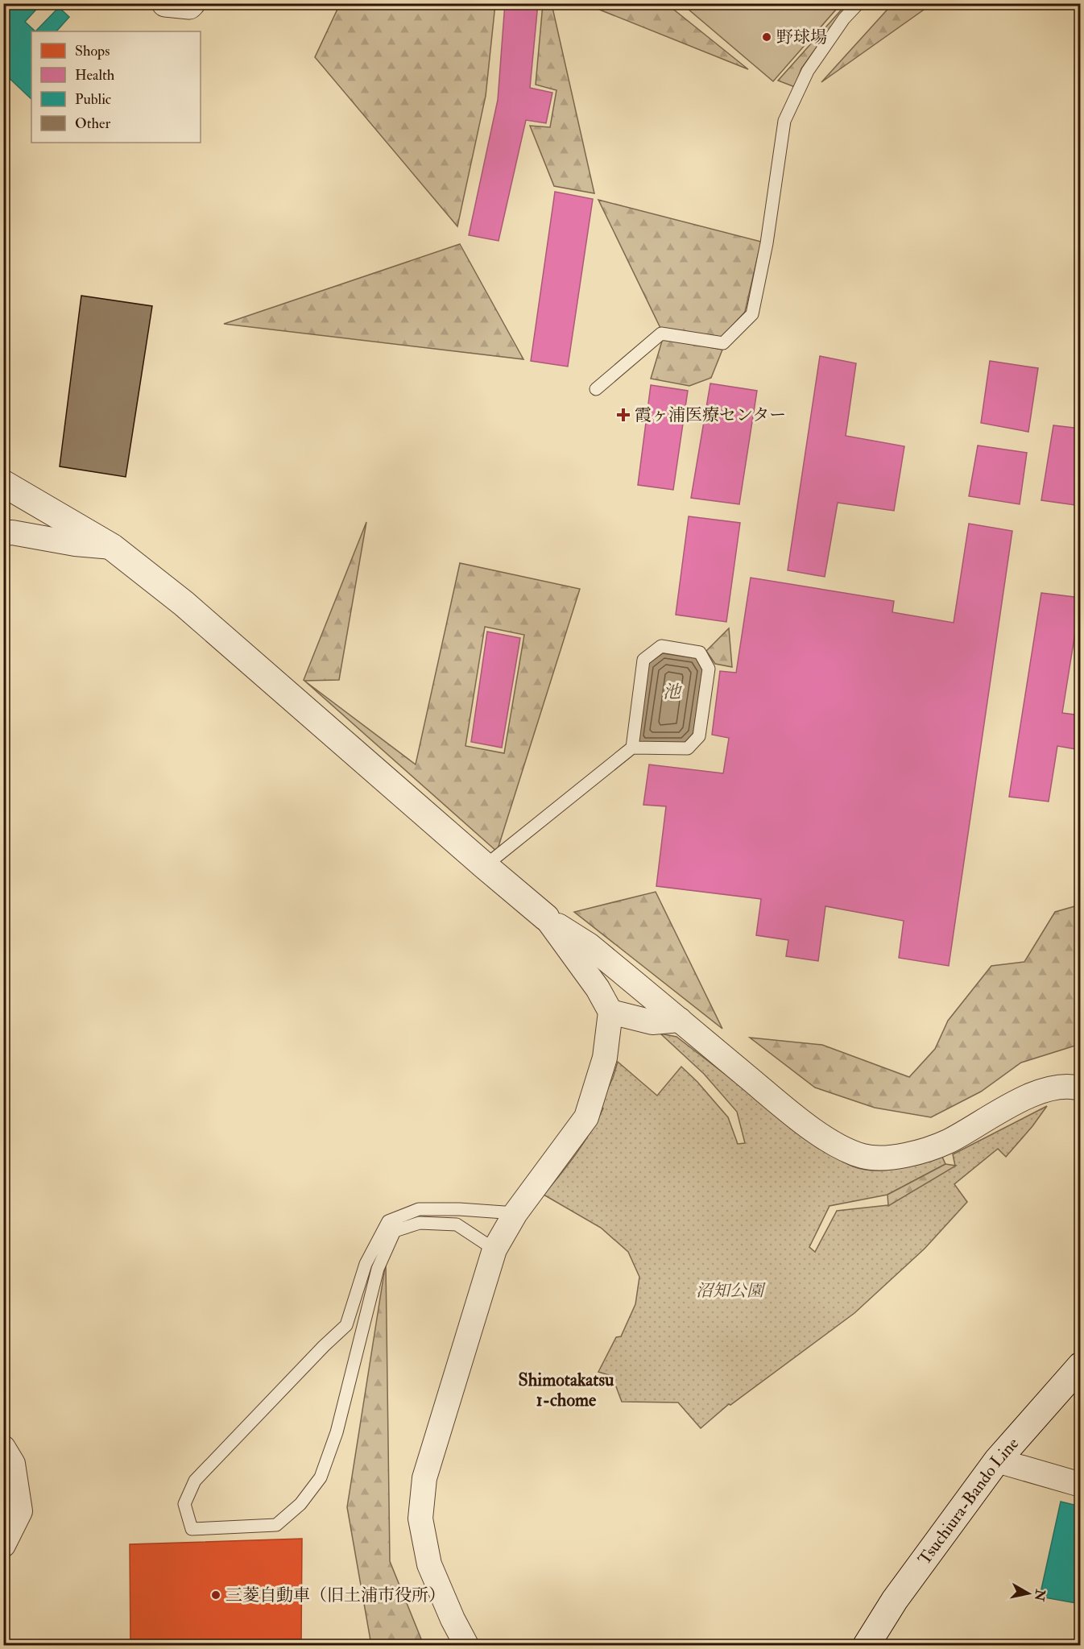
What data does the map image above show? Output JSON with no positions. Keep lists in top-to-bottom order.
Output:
{
  "streets": {
    "street": ["Tsuchiura-Bando Line"]
  },
  "districts": ["Shimotakatsu 1-chome"],
  "water": ["池"],
  "parks": ["沼知公園"],
  "places": {
    "other": ["野球場", "三菱自動車（旧土浦市役所）"],
    "health": ["霞ヶ浦医療センター"]
  },
  "legend": [
    "Shops",
    "Health",
    "Public",
    "Other"
  ],
  "north": "right"
}
